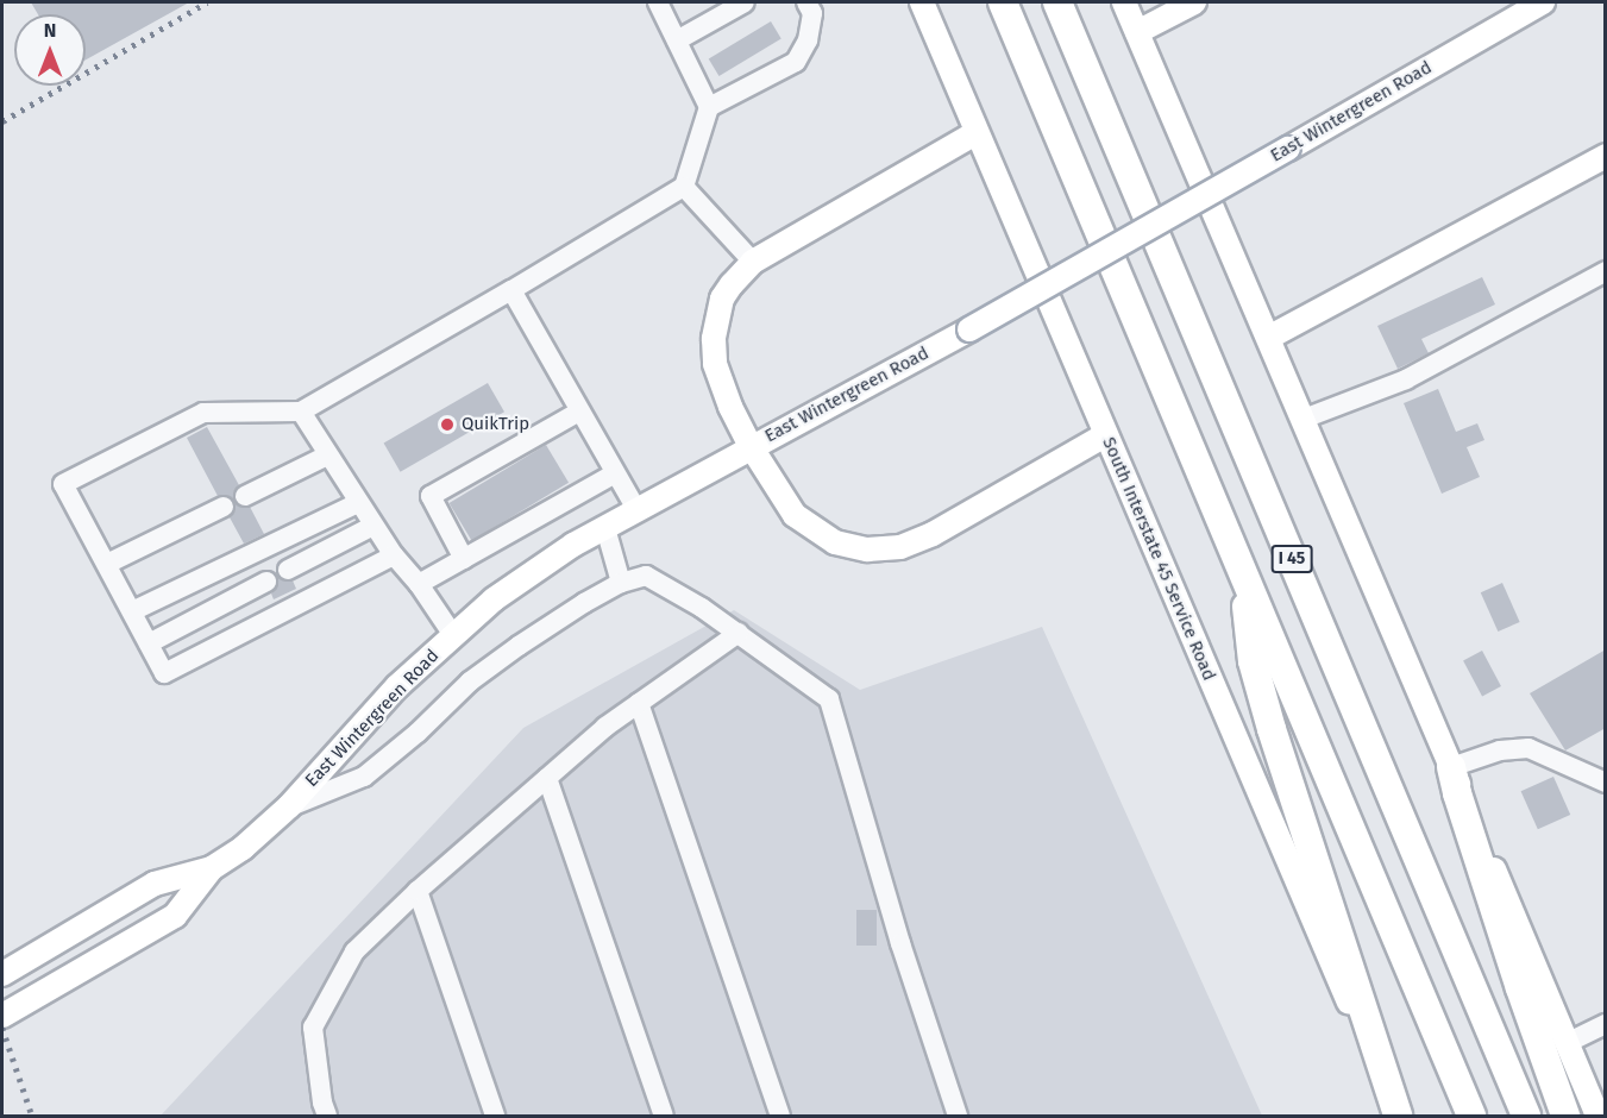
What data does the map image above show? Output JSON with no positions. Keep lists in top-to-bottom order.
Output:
{
  "streets": {
    "highway": ["I 45"],
    "main road": ["East Wintergreen Road", "South Interstate 45 Service Road"]
  },
  "places": ["QuikTrip"],
  "north": "top"
}
